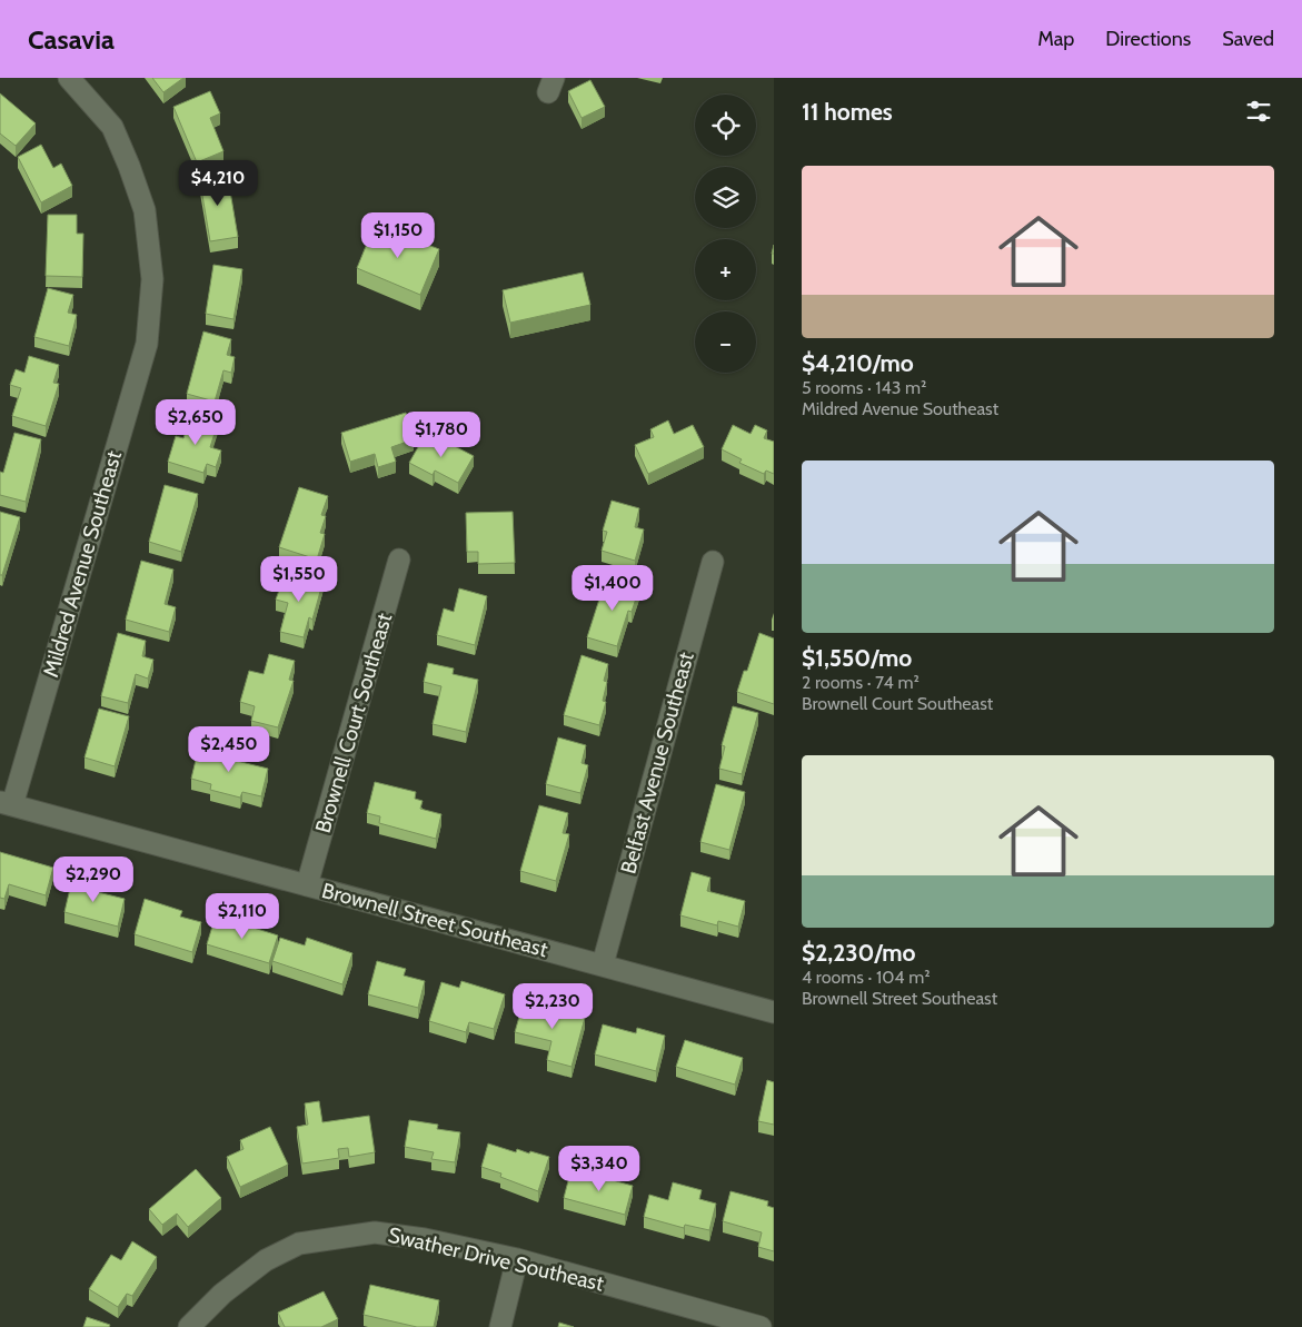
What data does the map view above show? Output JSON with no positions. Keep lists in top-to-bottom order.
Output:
{
  "streets": {
    "street": [
      "Mildred Avenue Southeast",
      "Brownell Court Southeast",
      "Belfast Avenue Southeast",
      "Brownell Street Southeast",
      "Swather Drive Southeast"
    ]
  },
  "crossings": [
    ["Mildred Avenue Southeast", "Brownell Street Southeast"],
    ["Brownell Court Southeast", "Brownell Street Southeast"],
    ["Belfast Avenue Southeast", "Brownell Street Southeast"]
  ],
  "page": {
    "header": "Casavia",
    "nav": ["Map", "Directions", "Saved"],
    "heading": "11 homes",
    "map_buttons": ["+", "−"],
    "list": [
      {
        "name": "$4,210/mo",
        "note": "5 rooms · 143 m² · Mildred Avenue Southeast"
      },
      {
        "name": "$1,550/mo",
        "note": "2 rooms · 74 m² · Brownell Court Southeast"
      },
      {
        "name": "$2,230/mo",
        "note": "4 rooms · 104 m² · Brownell Street Southeast"
      }
    ],
    "price": [
      "$4,210",
      "$1,150",
      "$2,650",
      "$1,780",
      "$1,550",
      "$1,400",
      "$2,450",
      "$2,290",
      "$2,110",
      "$2,230",
      "$3,340"
    ]
  }
}
